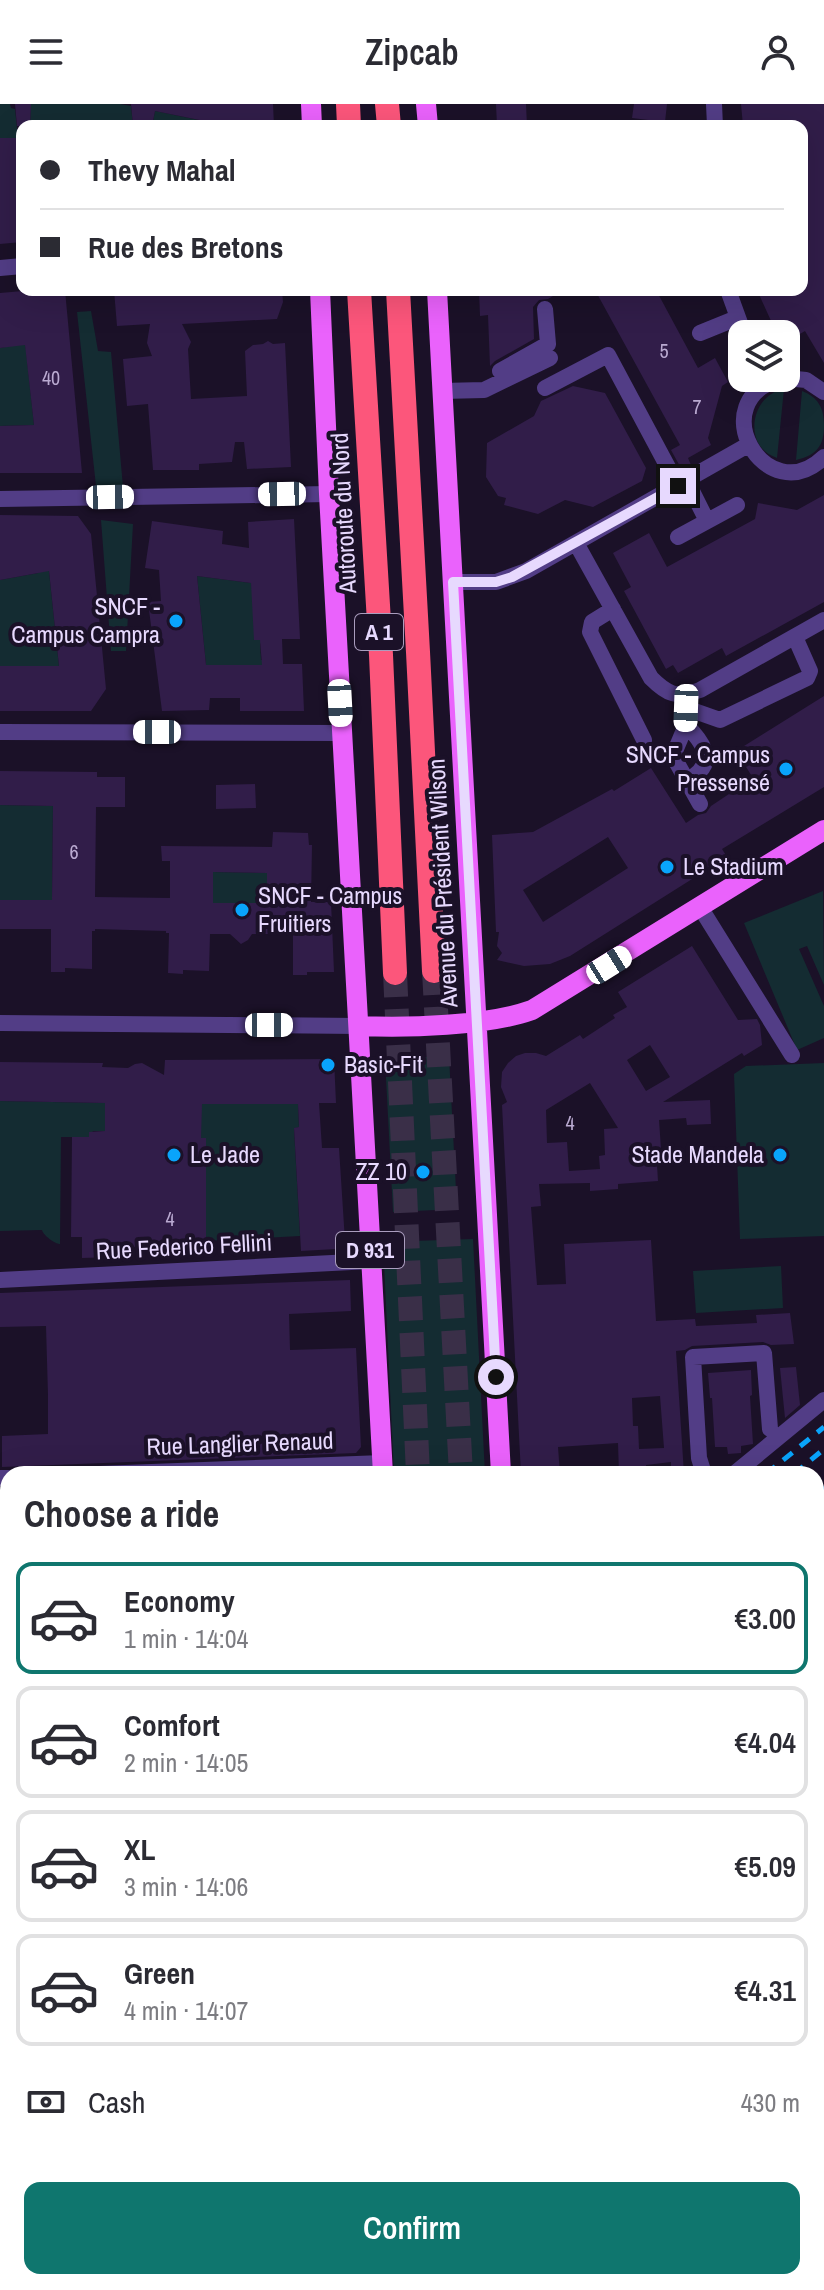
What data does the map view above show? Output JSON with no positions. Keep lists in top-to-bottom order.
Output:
{
  "streets": {
    "highway": ["Autoroute du Nord", "A 1"],
    "main road": ["Avenue du Président Wilson", "D 931"],
    "street": ["Rue Federico Fellini"]
  },
  "crossings": [
    ["Rue Federico Fellini", "D 931"]
  ],
  "places": [
    "SNCF - Campus Campra",
    "SNCF - Campus Pressensé",
    "Le Stadium",
    "SNCF - Campus Fruitiers",
    "Basic-Fit",
    "Le Jade",
    "Stade Mandela",
    "ZZ 10"
  ],
  "house_numbers": [
    "5",
    "40",
    "7",
    "6",
    "4",
    "4"
  ],
  "page": {
    "header": "Zipcab",
    "banner": ["Thevy Mahal", "Rue des Bretons"],
    "heading": "Choose a ride",
    "list": [
      {
        "name": "Economy",
        "note": "1 min · 14:04",
        "value": "€3.00"
      },
      {
        "name": "Comfort",
        "note": "2 min · 14:05",
        "value": "€4.04"
      },
      {
        "name": "XL",
        "note": "3 min · 14:06",
        "value": "€5.09"
      },
      {
        "name": "Green",
        "note": "4 min · 14:07",
        "value": "€4.31"
      }
    ],
    "pay": ["Cash", "430 m"],
    "buttons": "Confirm"
  }
}
